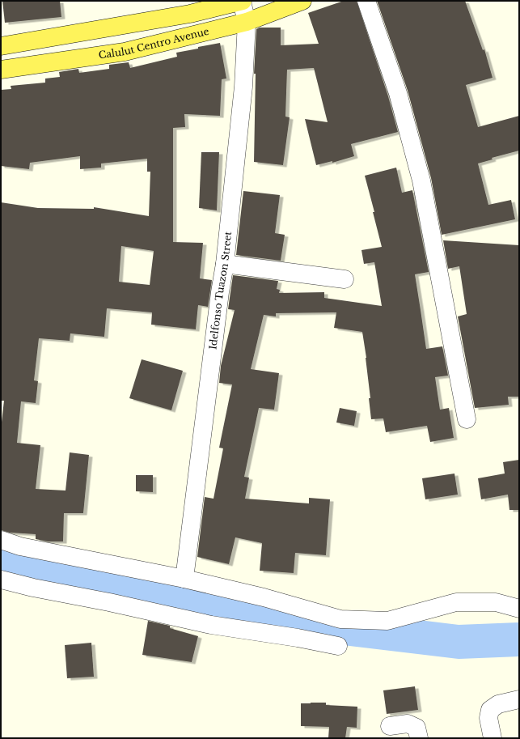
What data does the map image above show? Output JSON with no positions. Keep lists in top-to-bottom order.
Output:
{
  "streets": {
    "main road": ["Calulut Centro Avenue"],
    "street": ["Idelfonso Tuazon Street"]
  },
  "crossings": [
    ["Calulut Centro Avenue", "Idelfonso Tuazon Street"]
  ]
}
